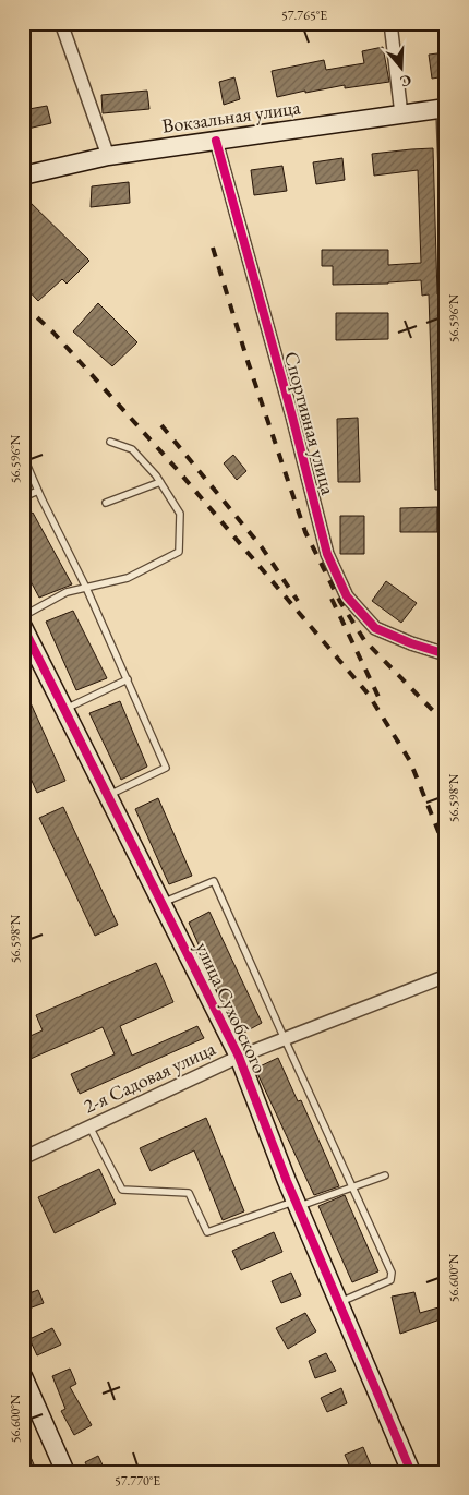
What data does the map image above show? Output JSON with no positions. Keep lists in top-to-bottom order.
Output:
{
  "streets": {
    "street": [
      "Вокзальная улица",
      "Спортивная улица",
      "улица Сухобского",
      "2-я Садовая улица"
    ]
  },
  "crossings": [
    ["Вокзальная улица", "Спортивная улица"],
    ["улица Сухобского", "2-я Садовая улица"]
  ],
  "north": "bottom",
  "coordinates": [
    "57.765°E",
    "56.596°N",
    "56.598°N",
    "56.600°N",
    "57.770°E"
  ]
}
